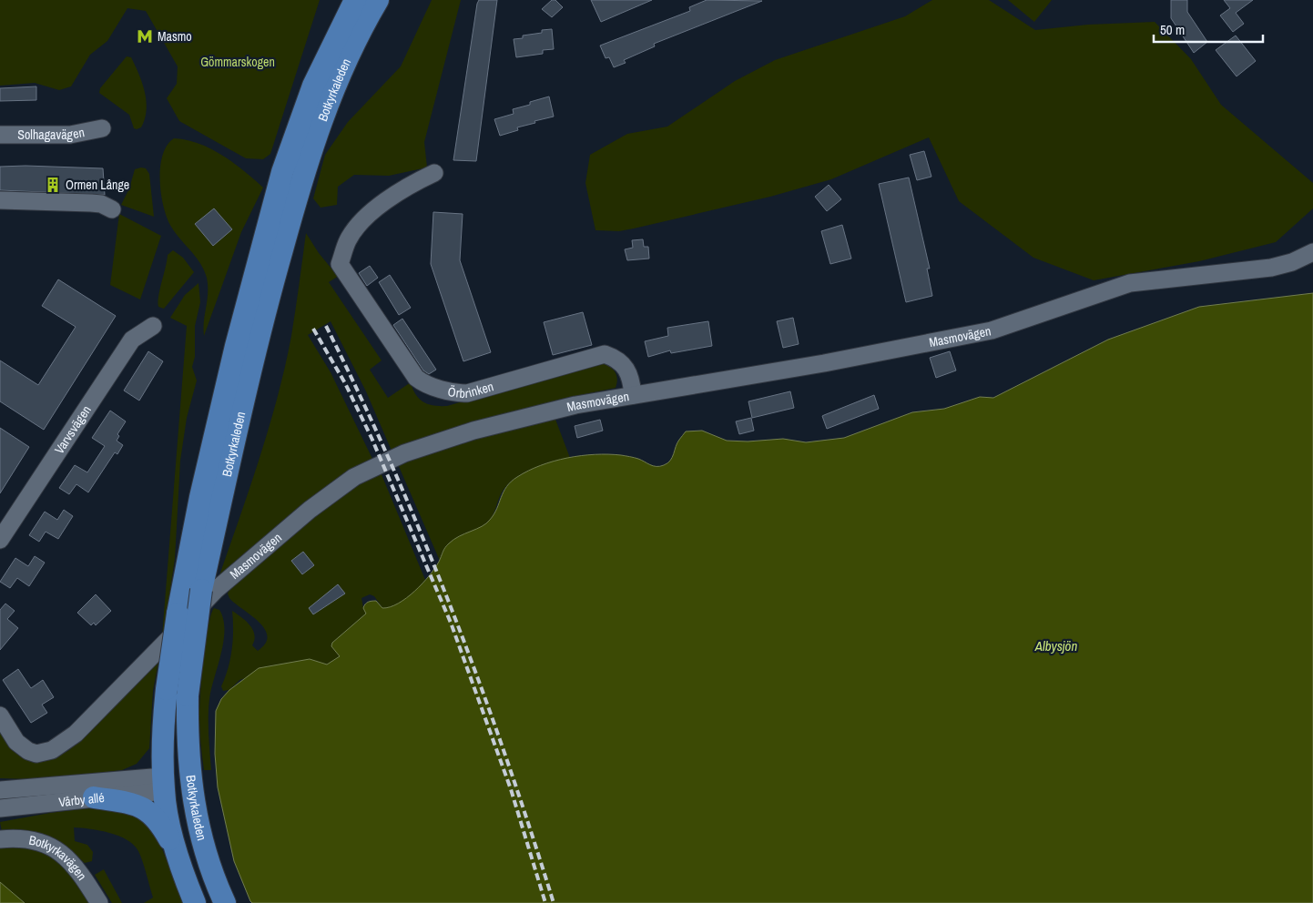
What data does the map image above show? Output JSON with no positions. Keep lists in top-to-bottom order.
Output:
{
  "streets": {
    "main road": ["Botkyrkaleden"],
    "street": [
      "Solhagavägen",
      "Masmovägen",
      "Örbrinken",
      "Varvsvägen",
      "Vårby allé",
      "Botkyrkavägen"
    ]
  },
  "crossings": [
    ["Botkyrkaleden", "Vårby allé"],
    ["Masmovägen", "Örbrinken"]
  ],
  "water": ["Albysjön"],
  "parks": ["Gömmarskogen"],
  "places": {
    "metro station": ["Masmo"],
    "building": ["Ormen Långe"]
  },
  "scale_bar": "50 m"
}
